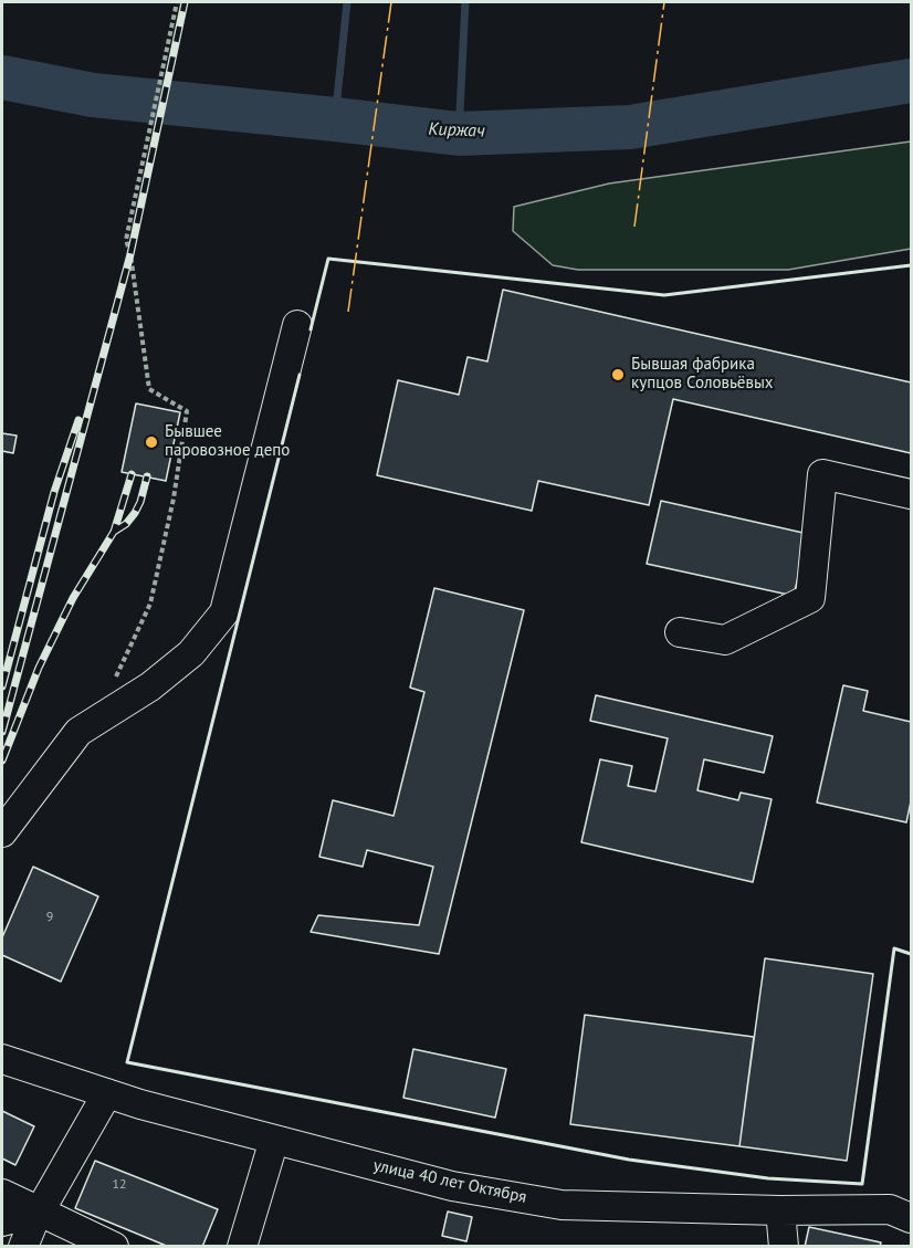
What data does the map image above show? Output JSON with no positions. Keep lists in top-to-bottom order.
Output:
{
  "streets": {
    "street": ["улица 40 лет Октября"]
  },
  "water": ["Киржач"],
  "places": ["Бывшая фабрика купцов Соловьёвых", "Бывшее паровозное депо"],
  "house_numbers": ["9", "12"]
}
